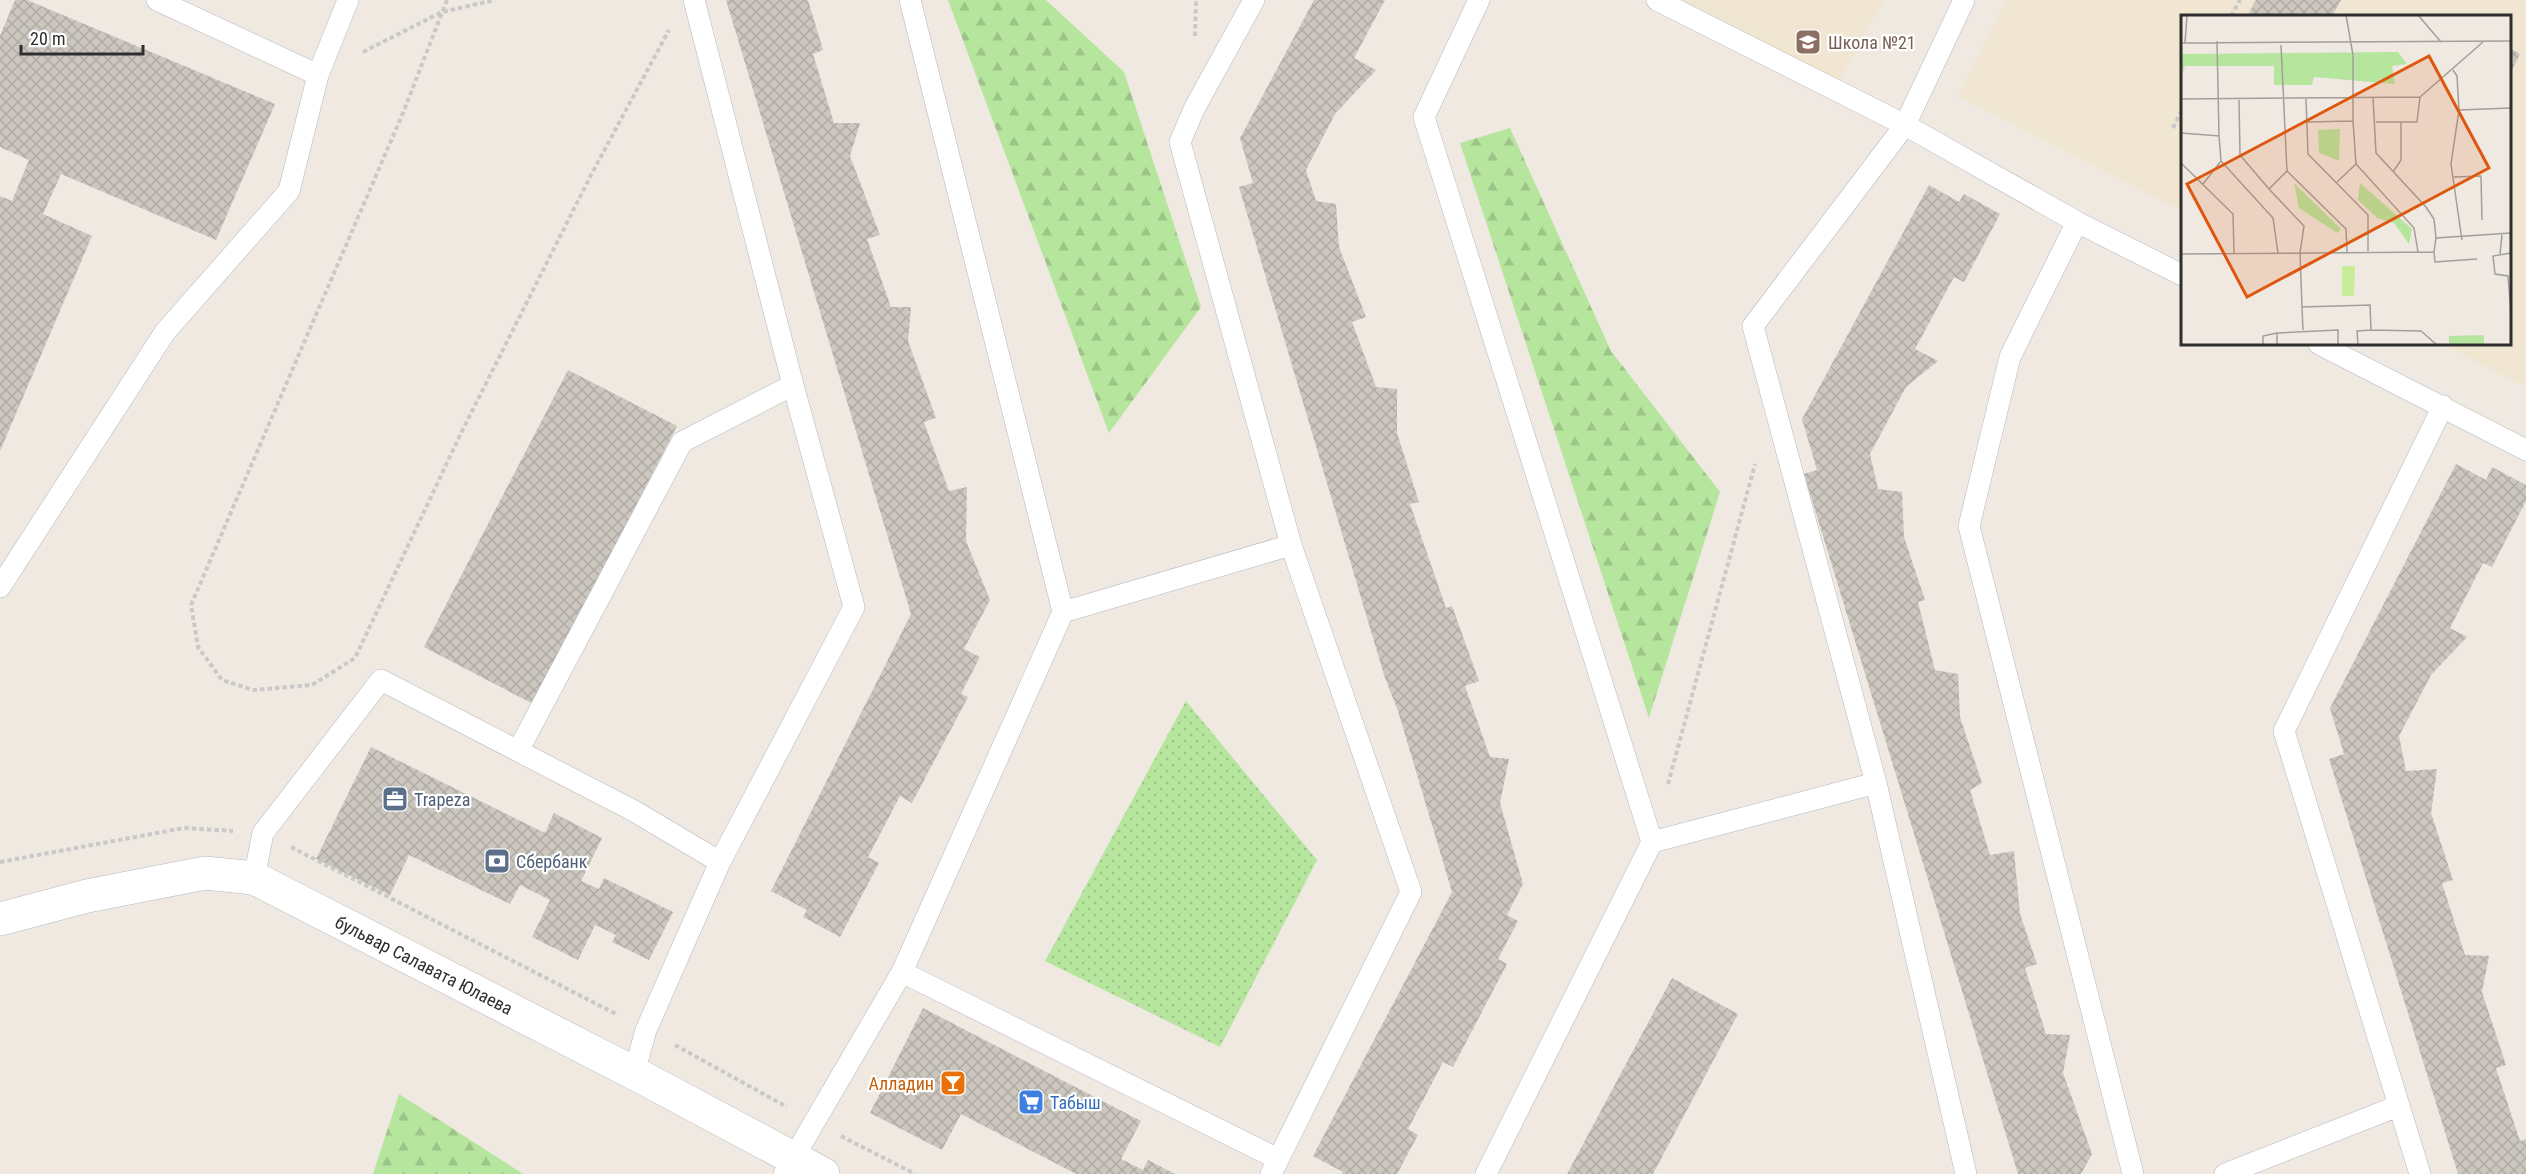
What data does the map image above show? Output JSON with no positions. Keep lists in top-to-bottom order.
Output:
{
  "streets": {
    "street": ["бульвар Салавата Юлаева"]
  },
  "places": {
    "school or university": ["Школа №21"],
    "office": ["Trapeza"],
    "bank": ["Сбербанк"],
    "bar": ["Алладин"],
    "supermarket": ["Табыш"]
  },
  "scale_bar": "20 m"
}
